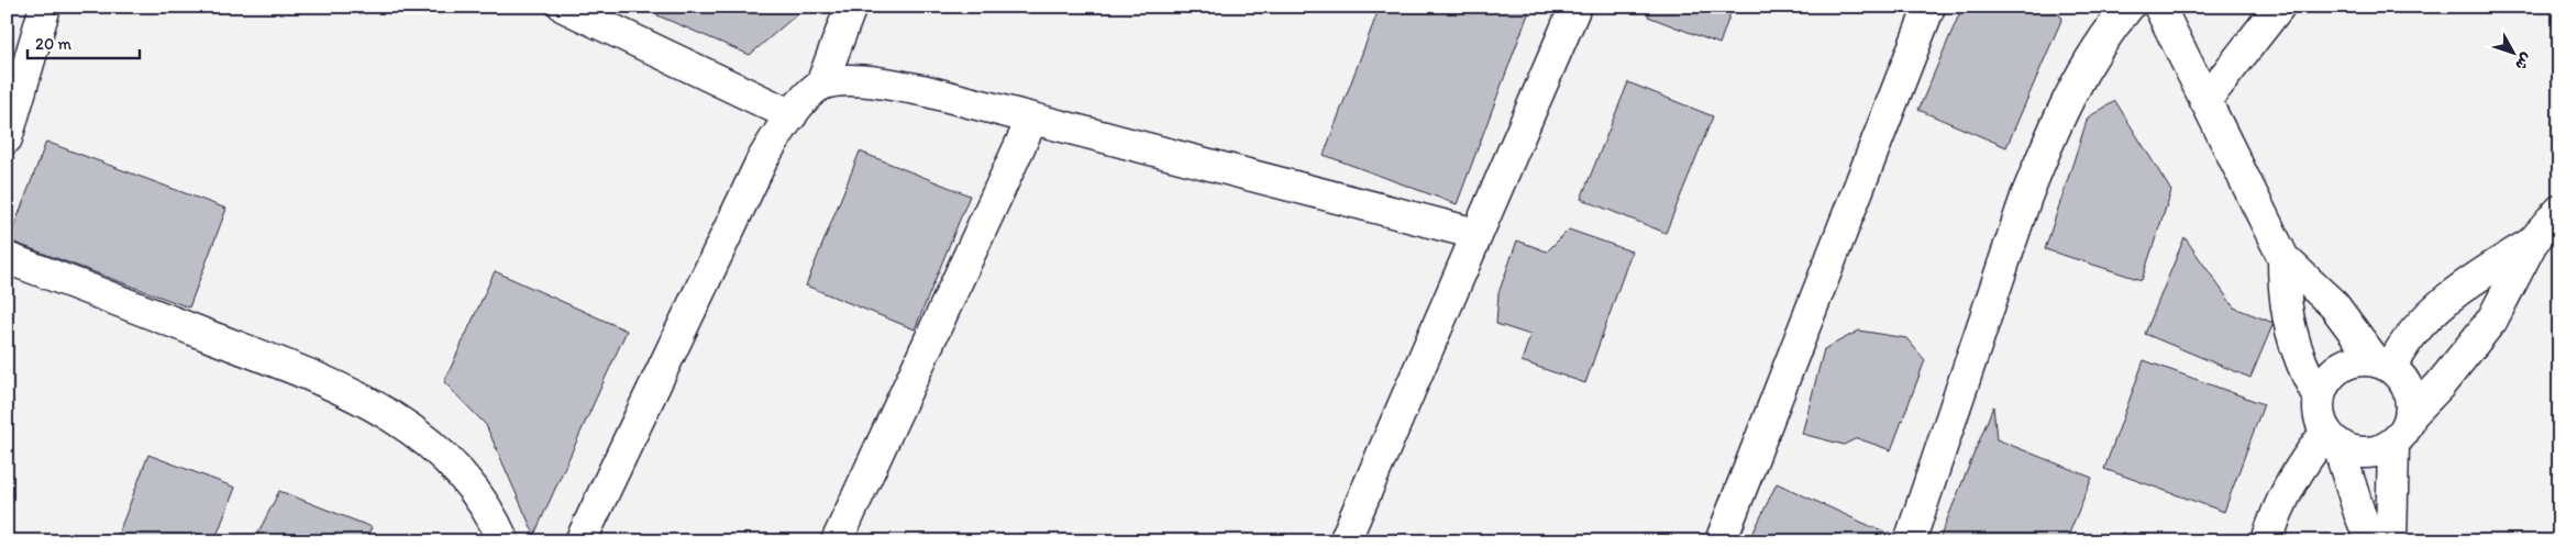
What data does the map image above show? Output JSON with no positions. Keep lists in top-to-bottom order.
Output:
{
  "scale_bar": "20 m",
  "north": "bottom right"
}
